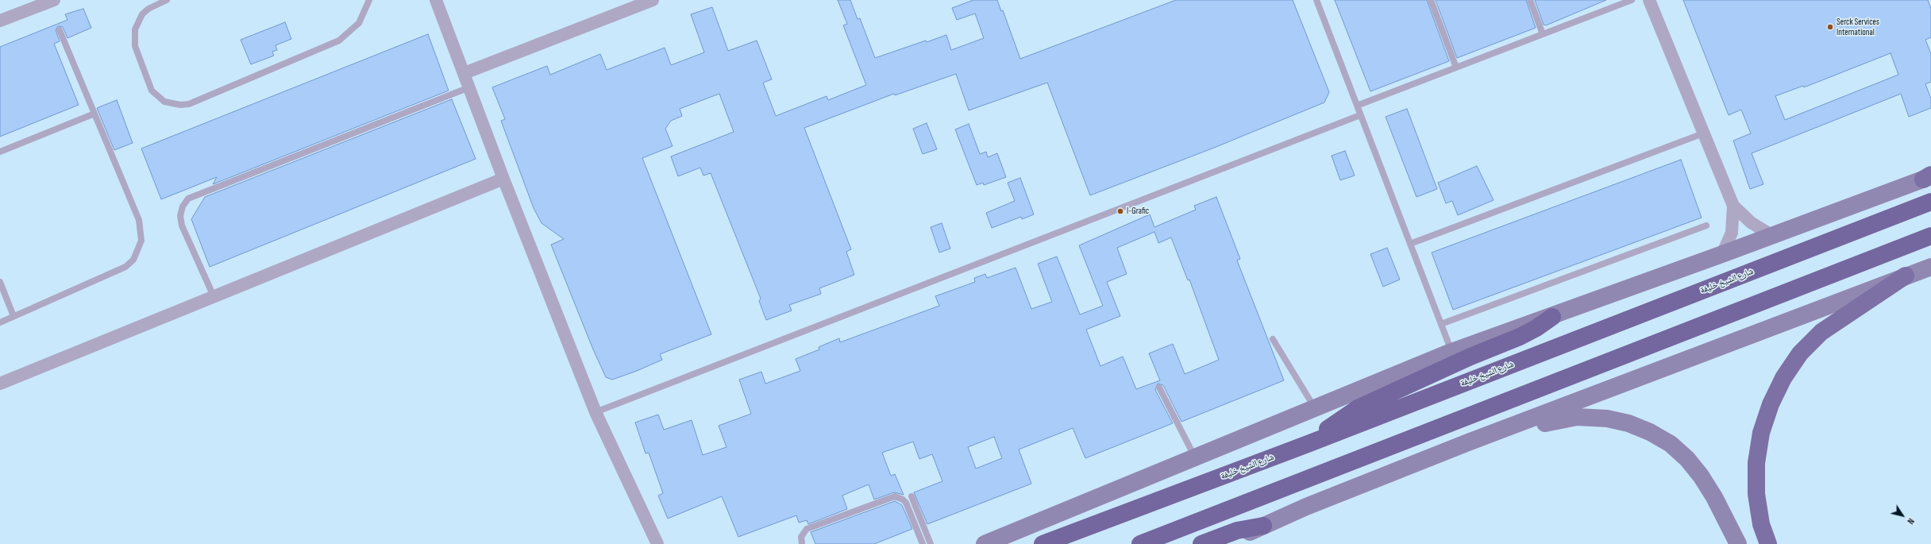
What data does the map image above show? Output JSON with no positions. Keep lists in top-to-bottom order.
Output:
{
  "streets": {
    "highway": ["شارع الشيخ خليفة"]
  },
  "places": ["Serck Services International", "I-Grafic"],
  "north": "bottom right"
}
